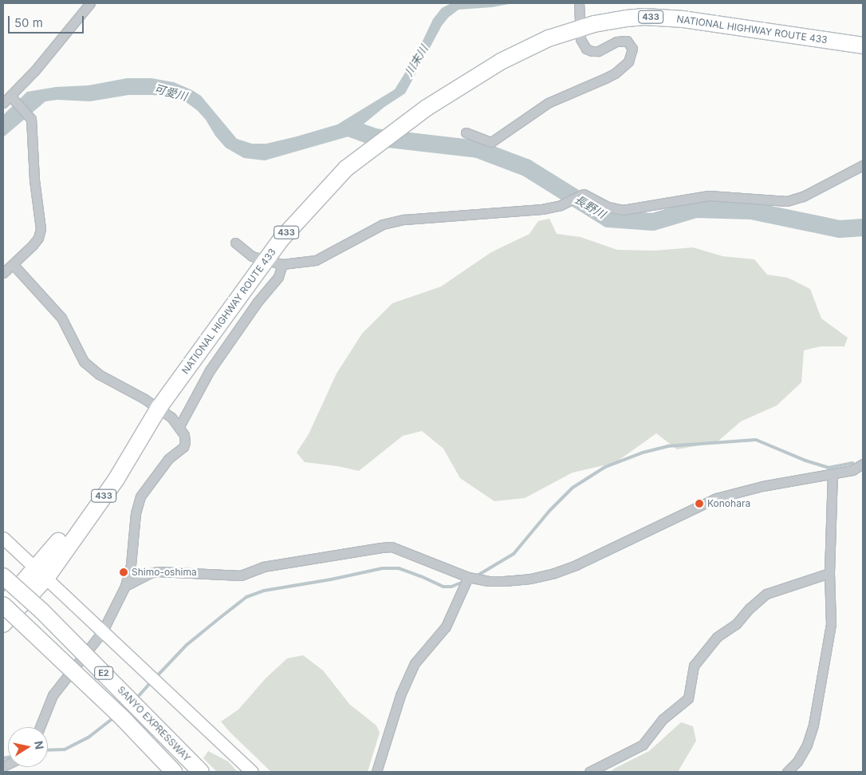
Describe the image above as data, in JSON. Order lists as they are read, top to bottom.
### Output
{
  "streets": {
    "highway": [
      "433",
      "NATIONAL HIGHWAY ROUTE 433",
      "E2",
      "SANYO EXPRESSWAY"
    ]
  },
  "crossings": [
    ["NATIONAL HIGHWAY ROUTE 433", "SANYO EXPRESSWAY"]
  ],
  "water": ["川末川", "可愛川", "長野川"],
  "places": ["Konohara", "Shimo-oshima"],
  "scale_bar": "50 m",
  "north": "right"
}
